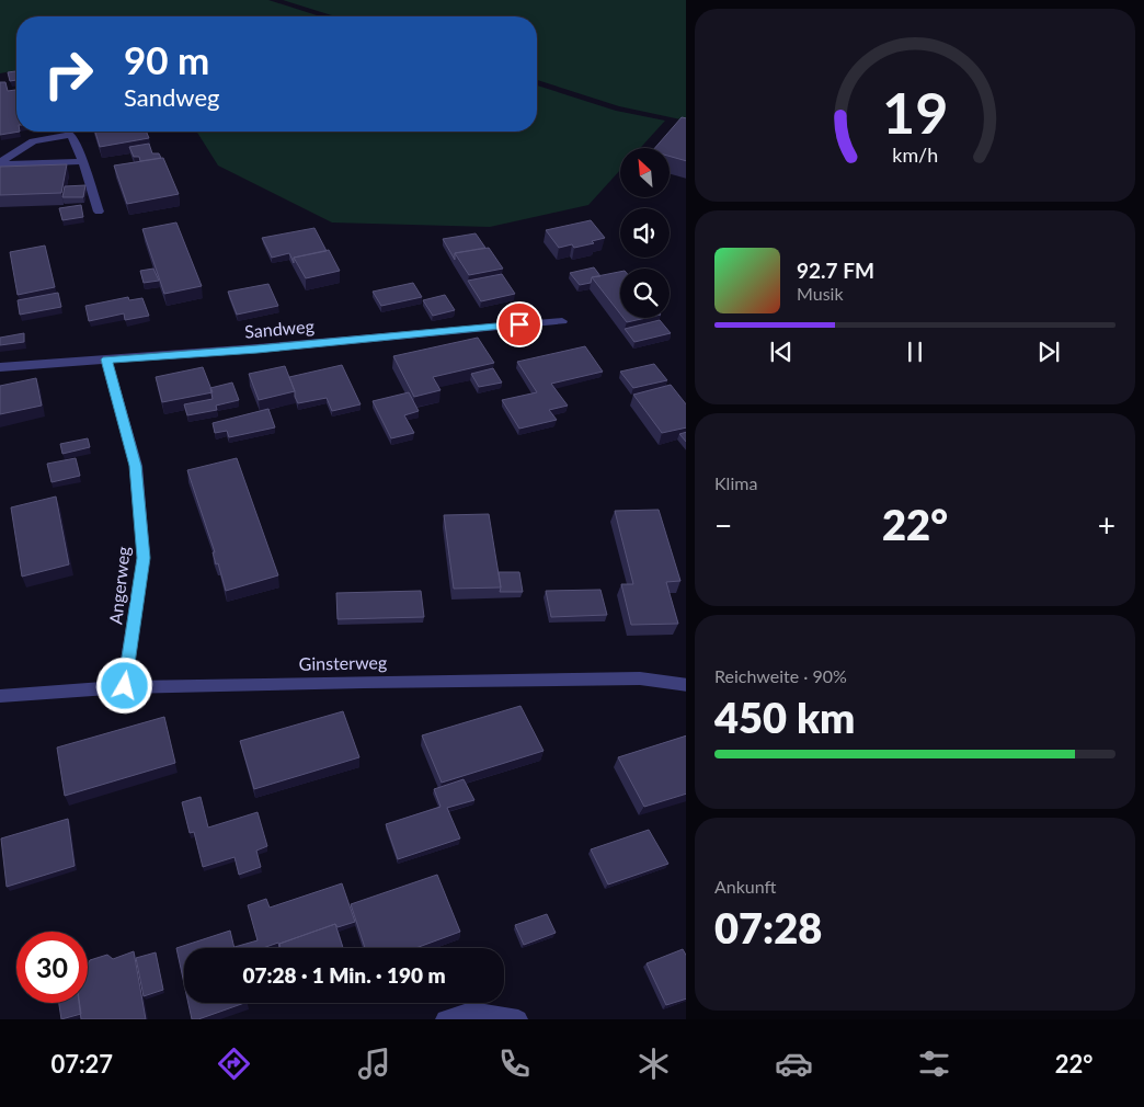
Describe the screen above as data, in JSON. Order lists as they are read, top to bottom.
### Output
{
  "streets": {
    "street": ["Sandweg", "Angerweg", "Ginsterweg"]
  },
  "crossings": [
    ["Sandweg", "Angerweg"],
    ["Angerweg", "Ginsterweg"]
  ],
  "north": "top left",
  "page": {
    "turn": ["90 m", "Sandweg"],
    "song": ["92.7 FM", "Musik"],
    "tile": [
      "Klima",
      ["Reichweite · 90%", "450 km"],
      ["Ankunft", "07:28"]
    ],
    "heat": ["−", "22°", "+"],
    "limit": "30",
    "trip": "07:28 · 1 Min. · 190 m",
    "tabs": ["07:27", "22°"],
    "gauge": ["19", "km/h"]
  }
}
